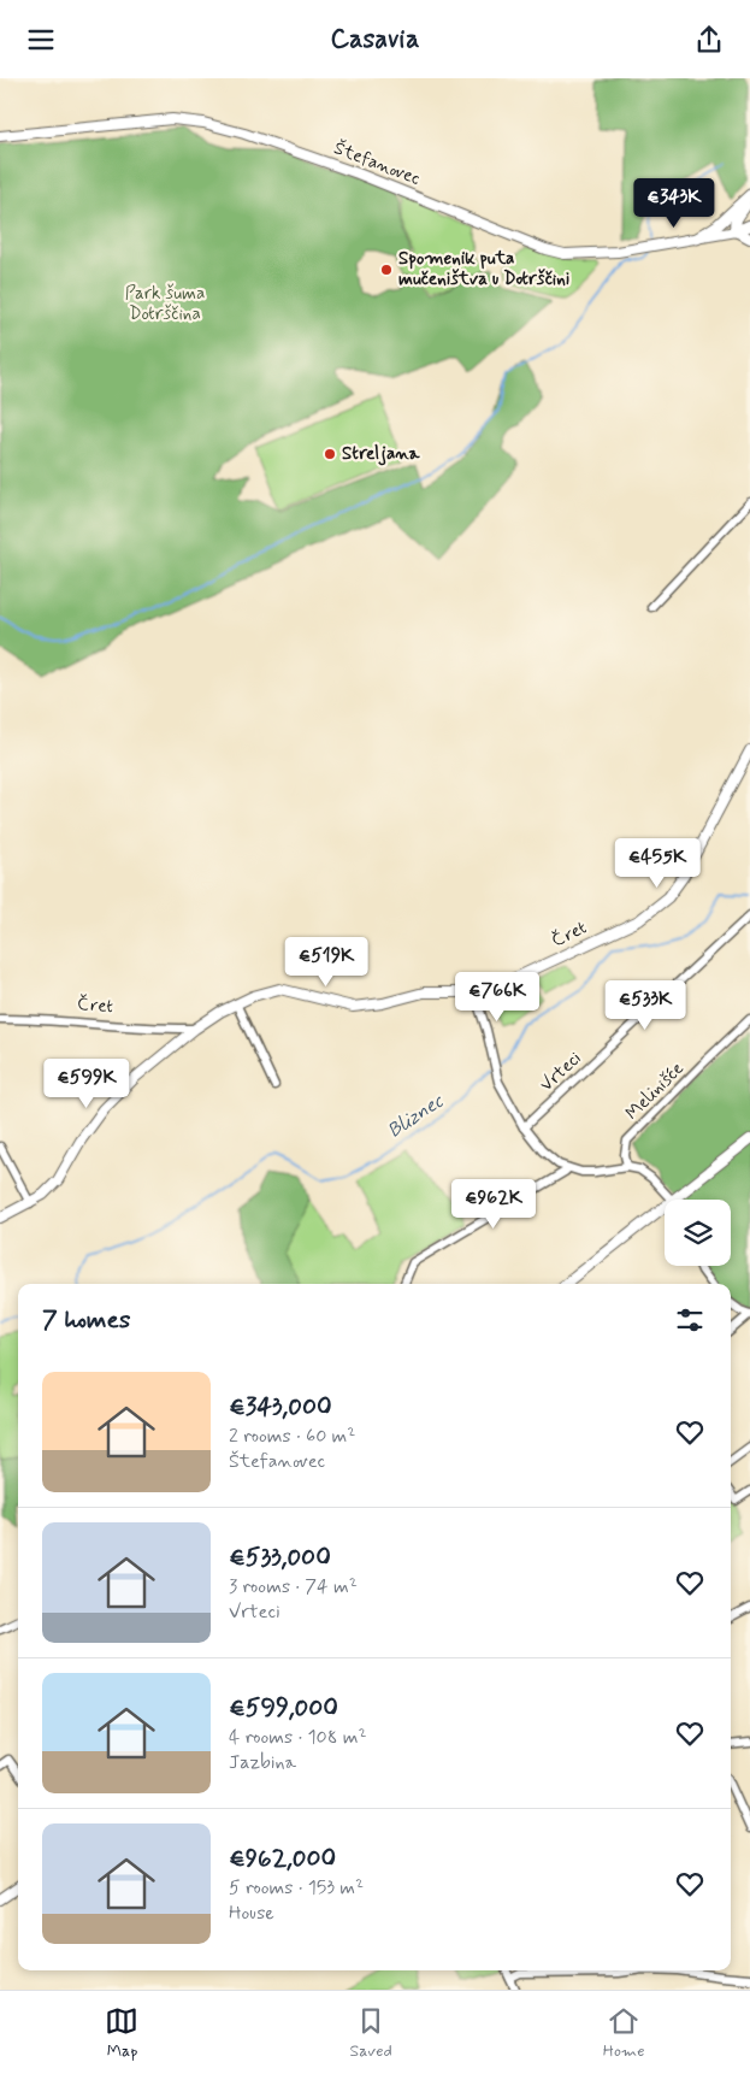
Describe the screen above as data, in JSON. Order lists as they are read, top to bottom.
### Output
{
  "streets": {
    "street": [
      "Štefanovec",
      "Čret",
      "Vrteci",
      "Melinišće"
    ]
  },
  "water": ["Bliznec"],
  "parks": ["Park šuma Dotrščina"],
  "places": ["Spomenik puta mučeništva u Dotrščini", "Streljana"],
  "page": {
    "header": "Casavia",
    "price": [
      "€343K",
      "€455K",
      "€519K",
      "€766K",
      "€533K",
      "€599K",
      "€962K"
    ],
    "heading": "7 homes",
    "list": [
      {
        "name": "€343,000",
        "note": "2 rooms · 60 m² · Štefanovec"
      },
      {
        "name": "€533,000",
        "note": "3 rooms · 74 m² · Vrteci"
      },
      {
        "name": "€599,000",
        "note": "4 rooms · 108 m² · Jazbina"
      },
      {
        "name": "€962,000",
        "note": "5 rooms · 153 m² · House"
      }
    ],
    "tabs": ["Map", "Saved", "Home"]
  }
}
